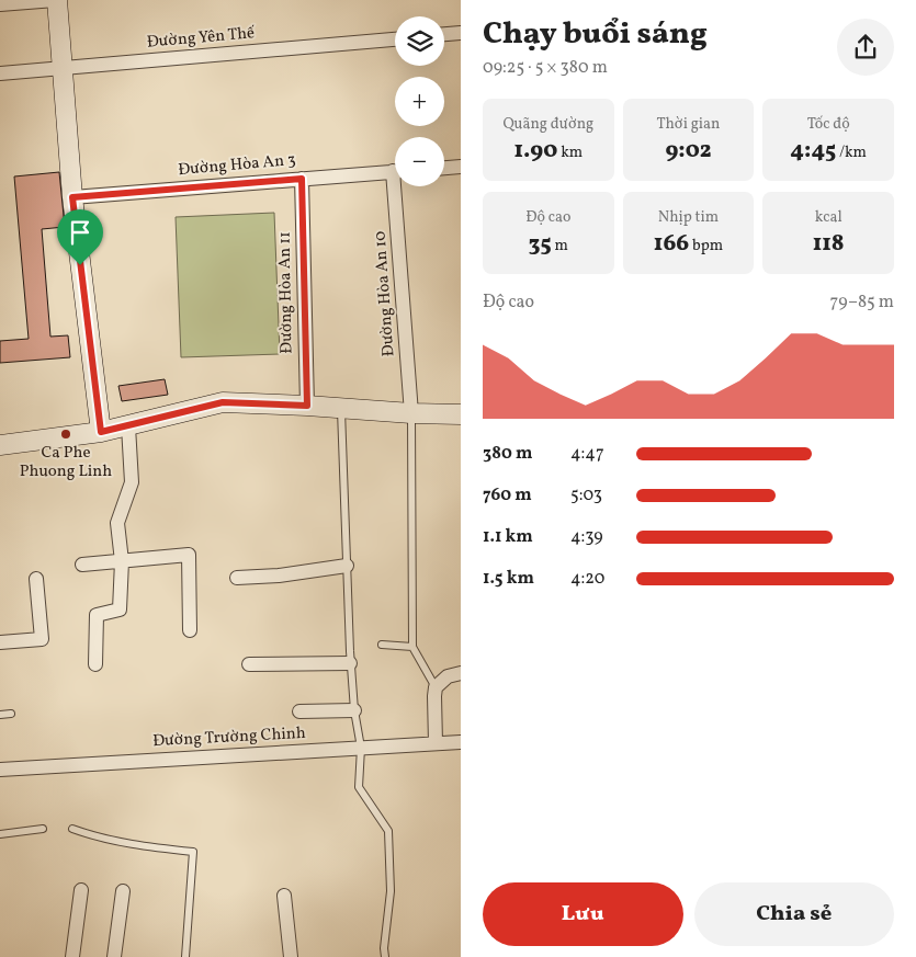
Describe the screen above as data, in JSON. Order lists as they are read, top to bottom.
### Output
{
  "streets": {
    "street": [
      "Đường Yên Thế",
      "Đường Hòa An 3",
      "Đường Hòa An 11",
      "Đường Hòa An 10",
      "Đường Trường Chinh"
    ]
  },
  "crossings": [
    ["Đường Hòa An 3", "Đường Hòa An 11"]
  ],
  "places": ["Ca Phe Phuong Linh"],
  "page": {
    "heading": ["Chạy buổi sáng", "09:25 · 5 × 380 m"],
    "map_buttons": ["+", "−"],
    "stats": [
      ["Quãng đường", "1.90 km"],
      ["Thời gian", "9:02"],
      ["Tốc độ", "4:45 /km"],
      ["Độ cao", "35 m"],
      ["Nhịp tim", "166 bpm"],
      ["kcal", "118"]
    ],
    "chart": ["Độ cao", "79–85 m"],
    "list": [
      {
        "name": "380 m",
        "note": "4:47"
      },
      {
        "name": "760 m",
        "note": "5:03"
      },
      {
        "name": "1.1 km",
        "note": "4:39"
      },
      {
        "name": "1.5 km",
        "note": "4:20"
      }
    ],
    "buttons": ["Lưu", "Chia sẻ"]
  }
}
